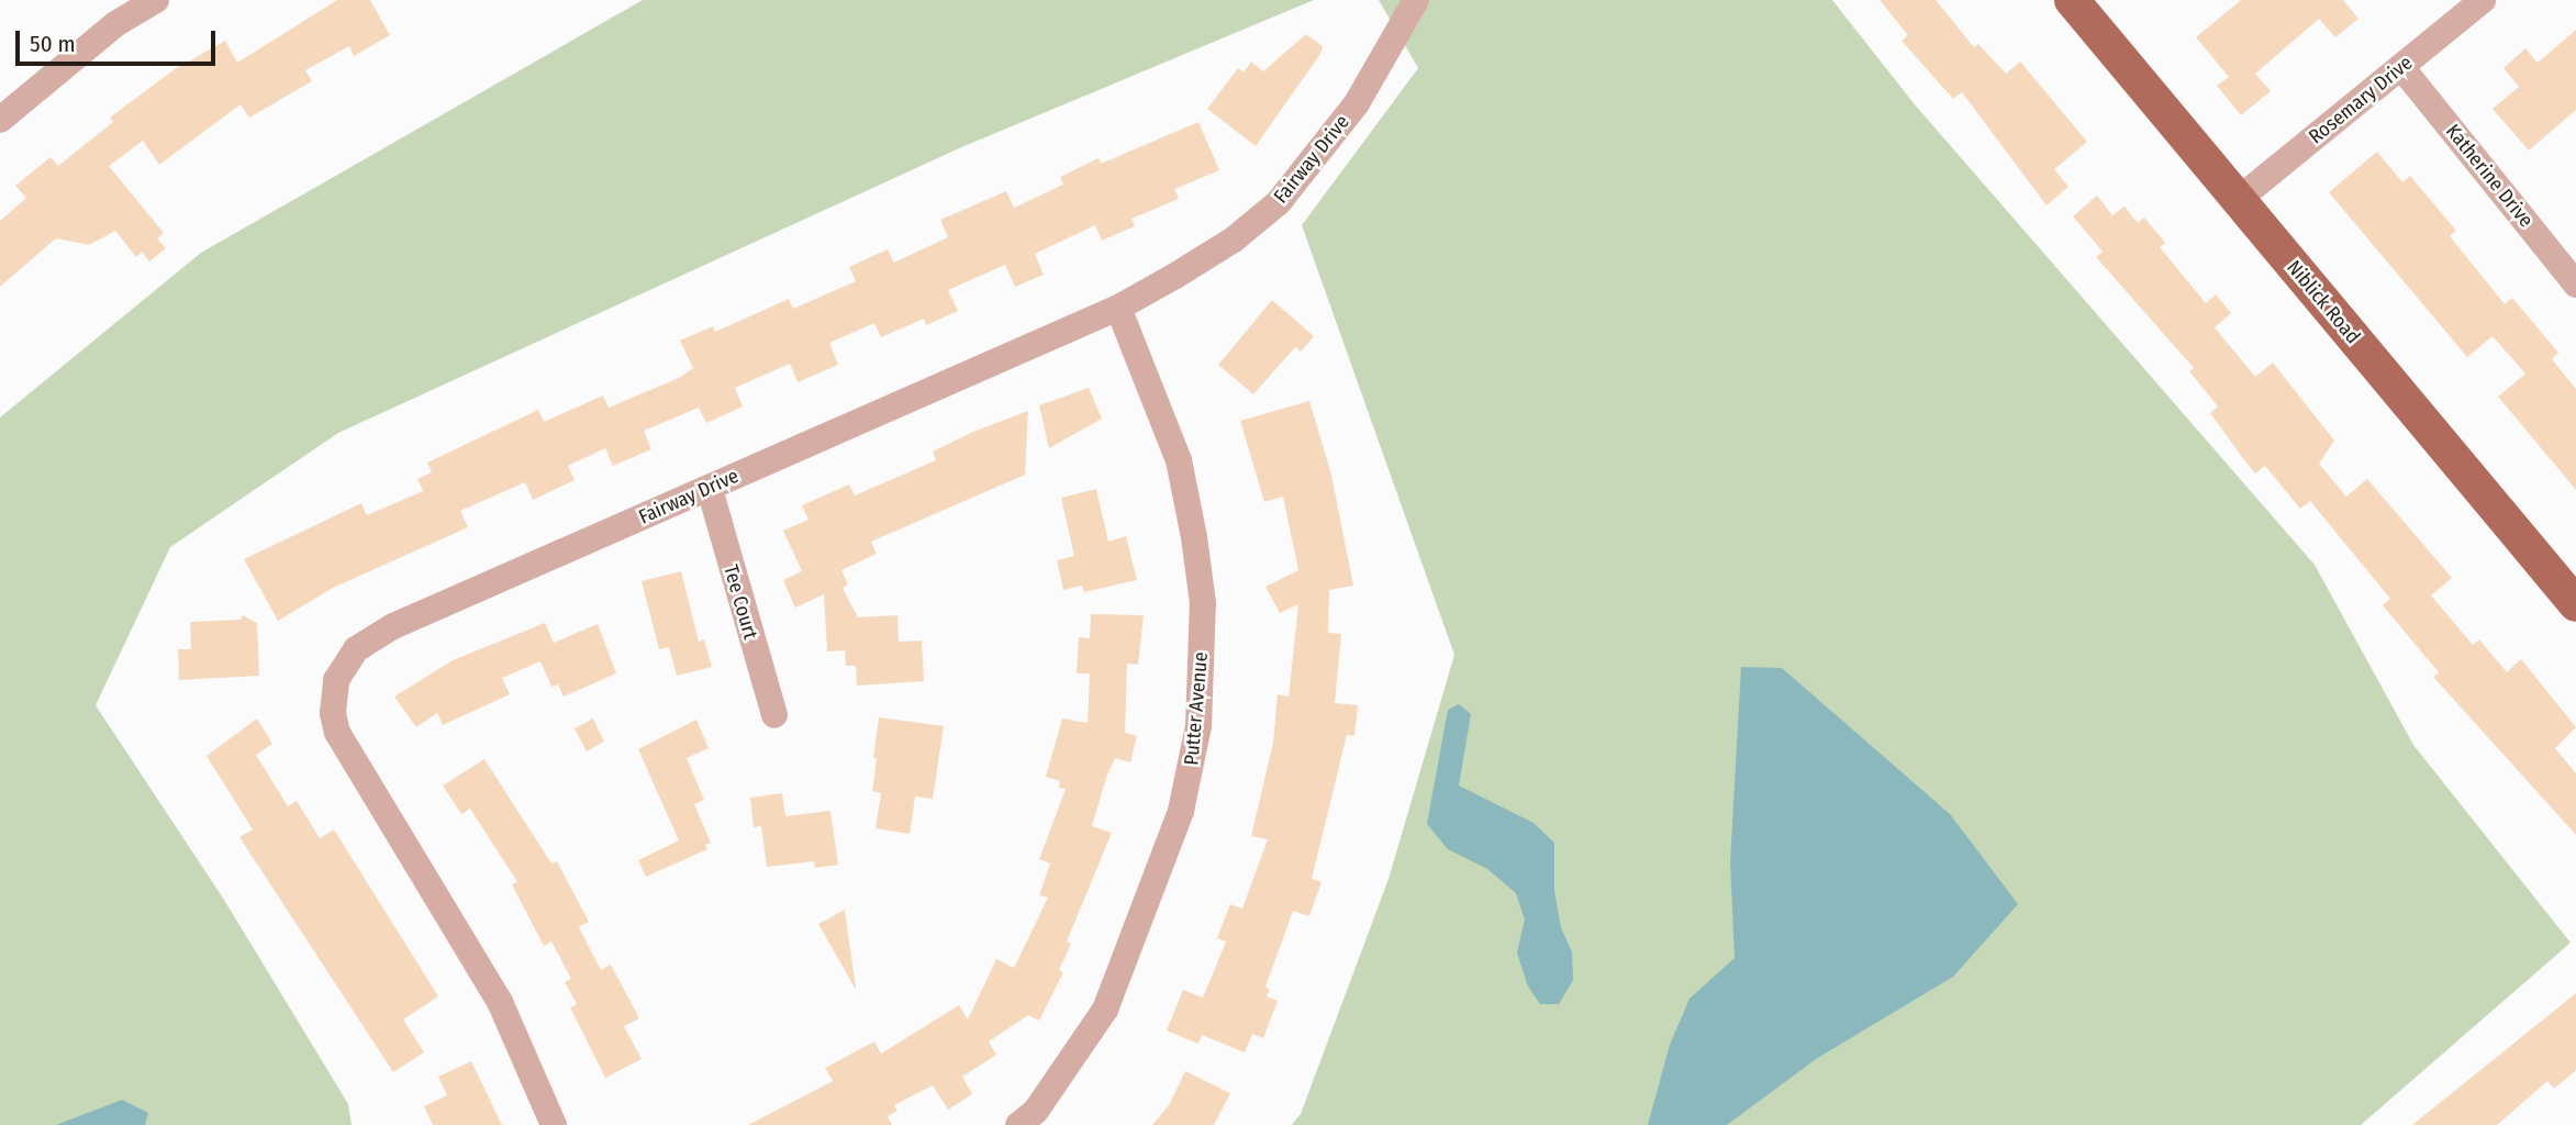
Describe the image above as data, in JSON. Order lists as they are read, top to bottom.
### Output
{
  "streets": {
    "main road": ["Niblick Road"],
    "street": [
      "Rosemary Drive",
      "Fairway Drive",
      "Katherine Drive",
      "Tee Court",
      "Putter Avenue"
    ]
  },
  "crossings": [
    ["Rosemary Drive", "Katherine Drive"],
    ["Rosemary Drive", "Niblick Road"],
    ["Fairway Drive", "Tee Court"],
    ["Fairway Drive", "Putter Avenue"]
  ],
  "scale_bar": "50 m"
}
